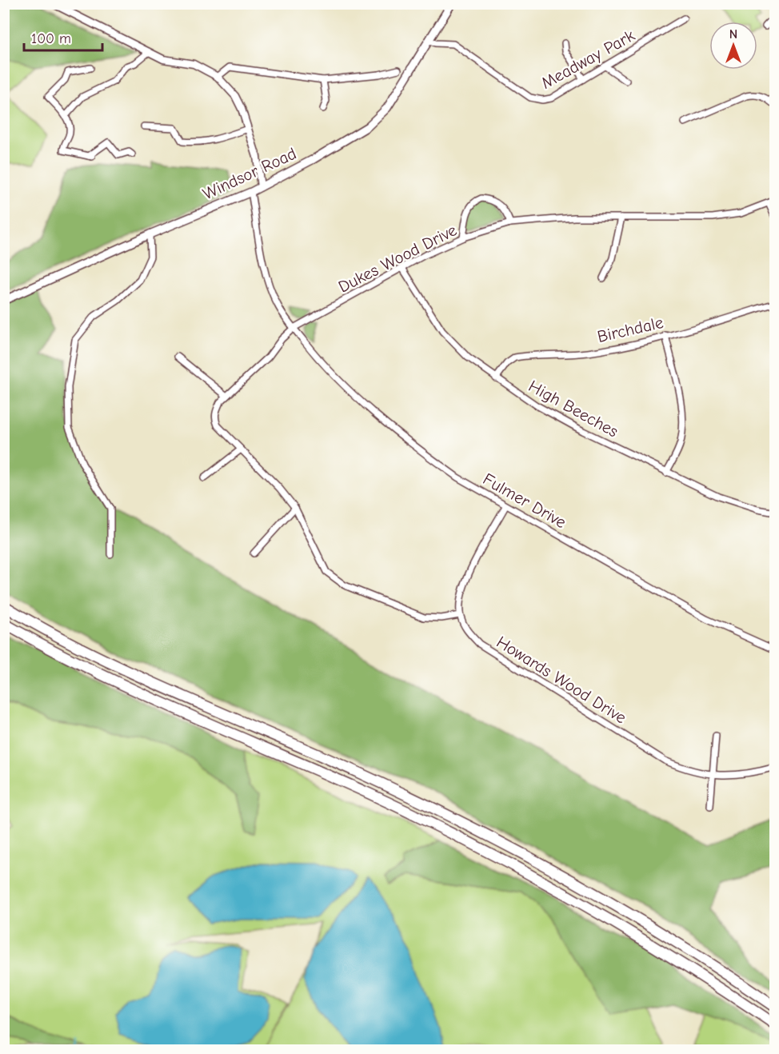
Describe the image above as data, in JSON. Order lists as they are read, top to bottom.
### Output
{
  "streets": {
    "main road": ["Windsor Road"],
    "street": [
      "Meadway Park",
      "Dukes Wood Drive",
      "Birchdale",
      "High Beeches",
      "Fulmer Drive",
      "Howards Wood Drive"
    ]
  },
  "crossings": [
    ["Meadway Park", "Windsor Road"],
    ["Dukes Wood Drive", "High Beeches"],
    ["Dukes Wood Drive", "Fulmer Drive"],
    ["Birchdale", "High Beeches"]
  ],
  "scale_bar": "100 m",
  "north": "top"
}
